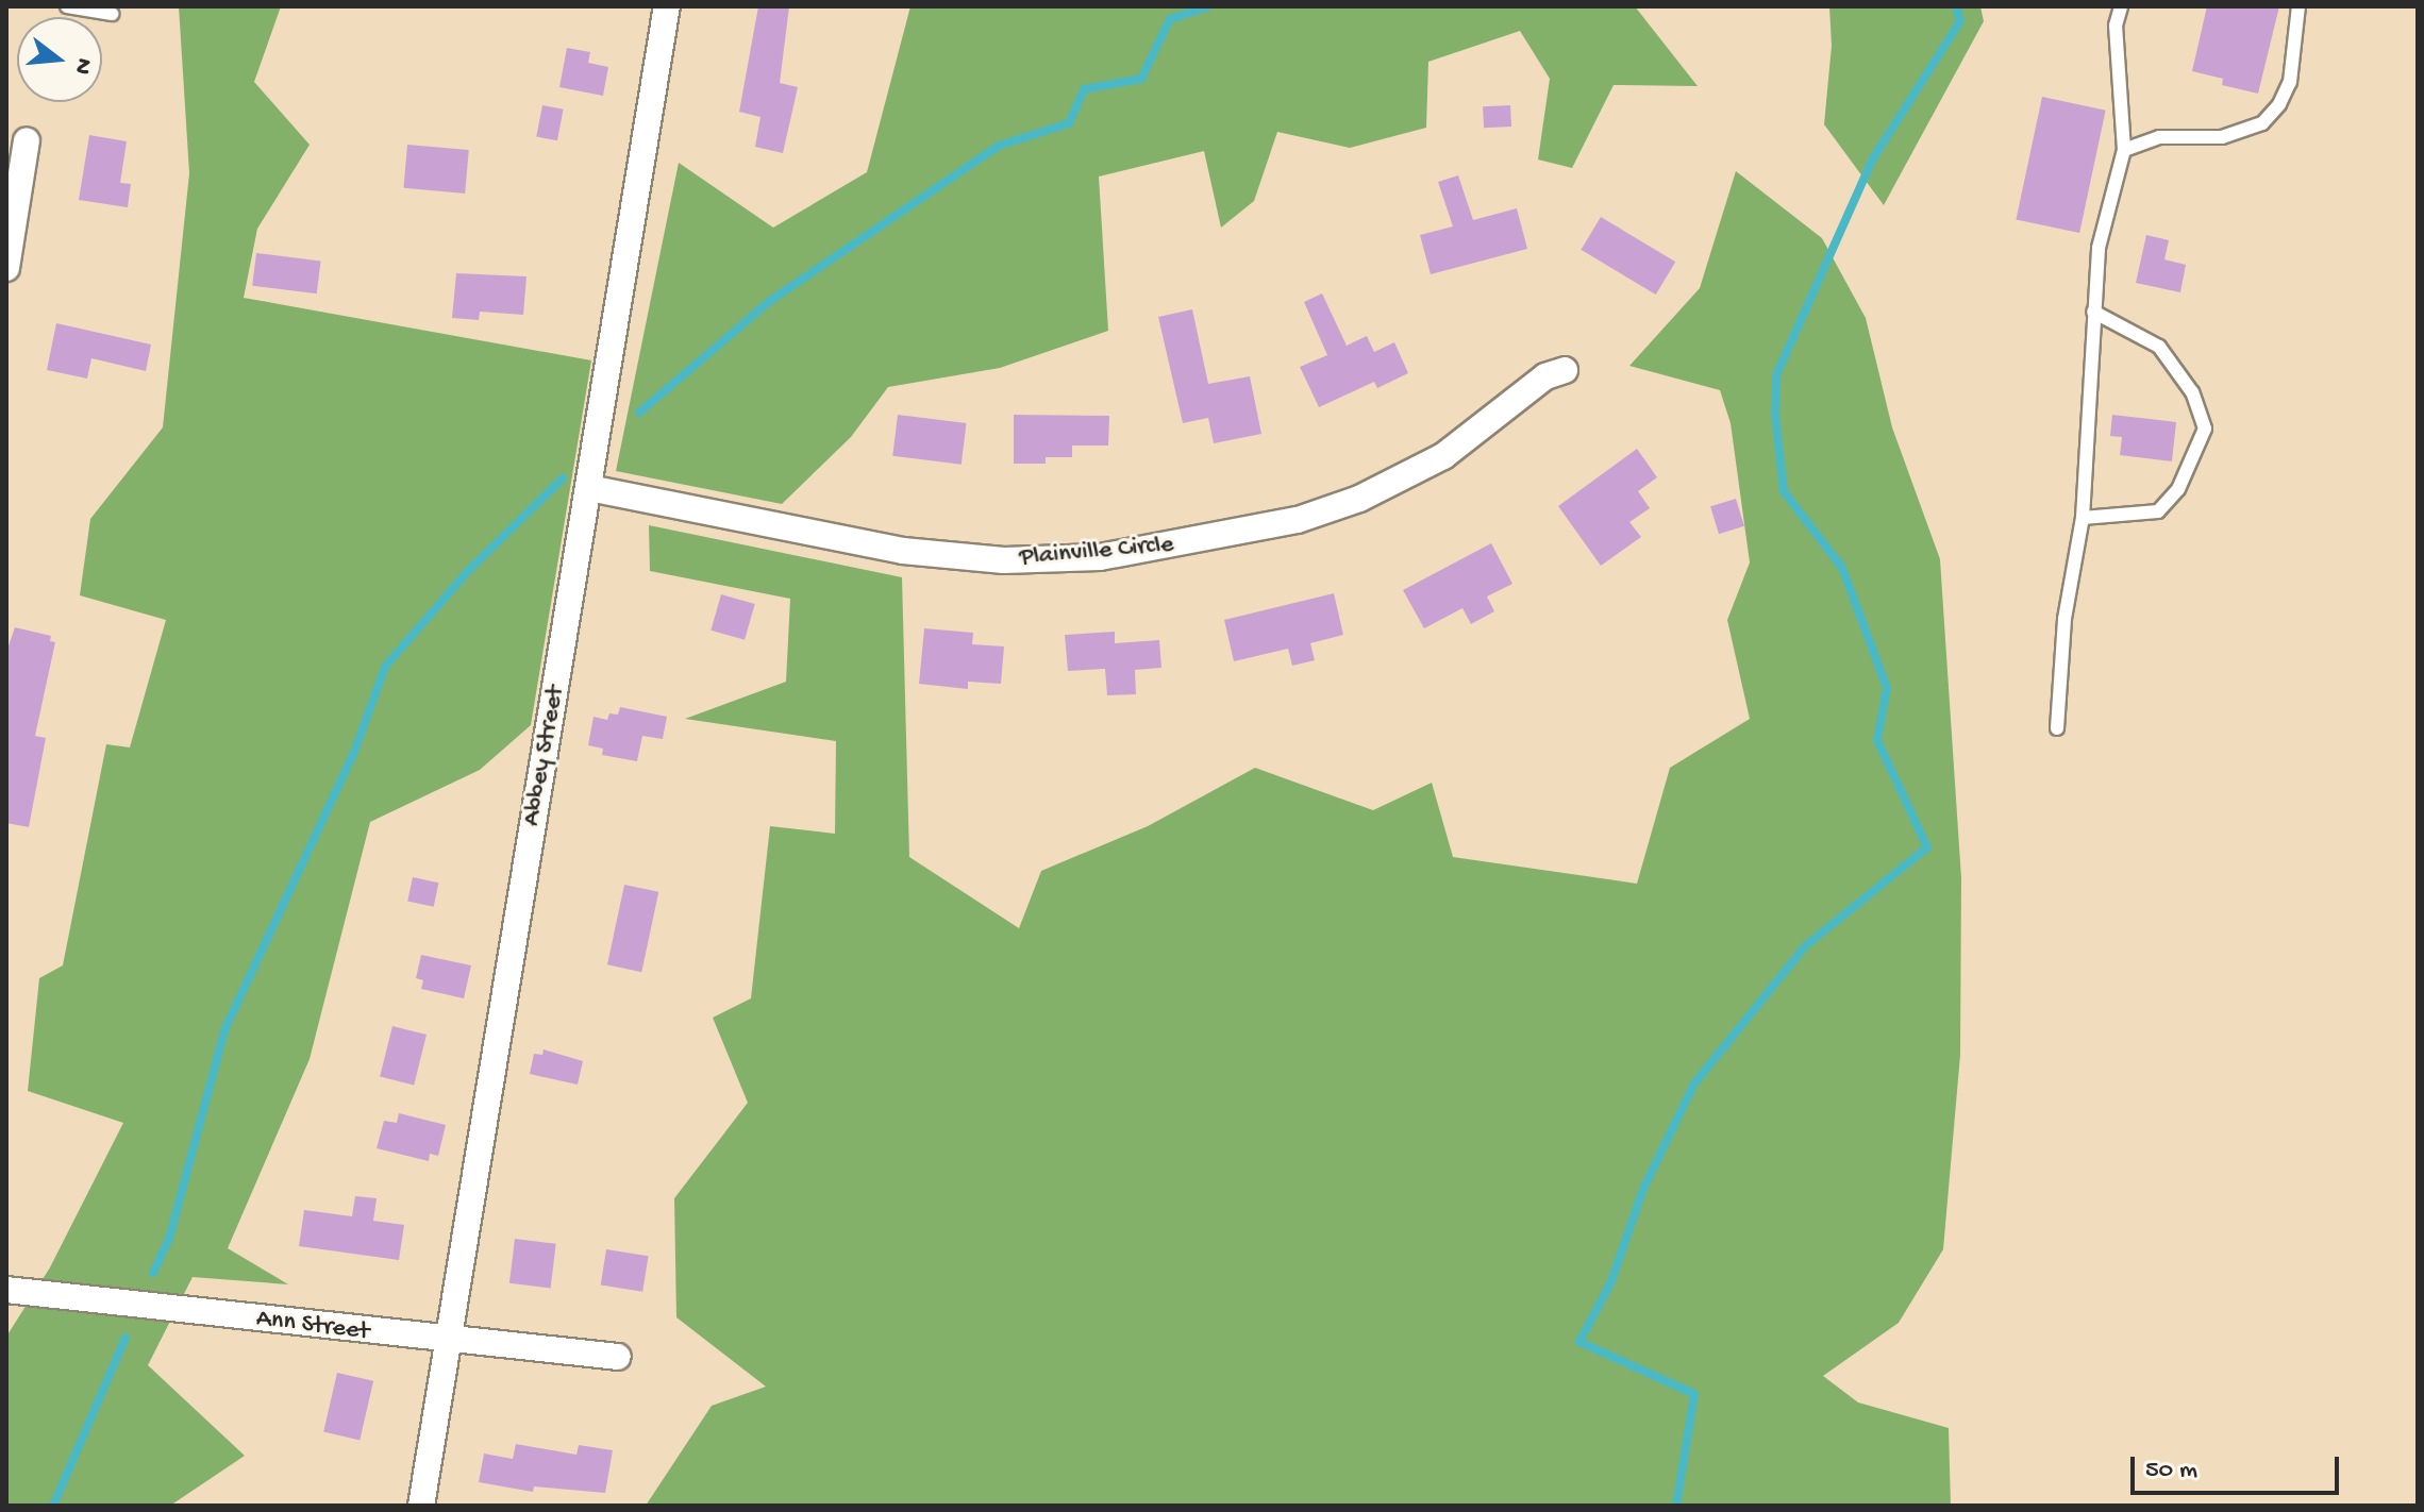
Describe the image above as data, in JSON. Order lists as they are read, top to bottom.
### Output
{
  "streets": {
    "street": ["Plainville Circle", "Abbey Street", "Ann Street"]
  },
  "crossings": [
    ["Plainville Circle", "Abbey Street"],
    ["Abbey Street", "Ann Street"]
  ],
  "scale_bar": "50 m",
  "north": "right"
}
